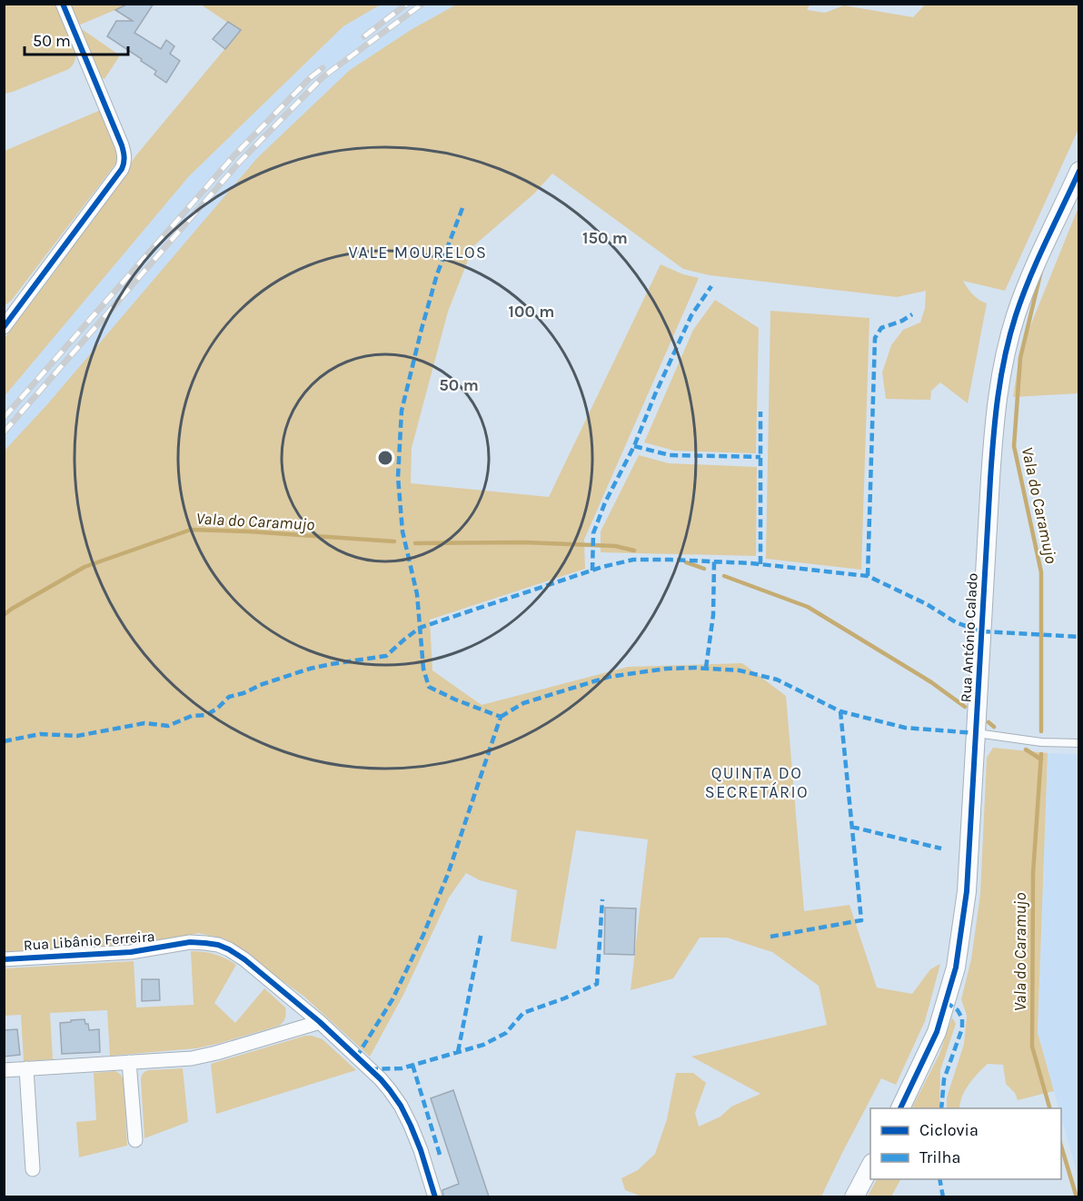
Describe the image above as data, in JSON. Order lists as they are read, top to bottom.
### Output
{
  "streets": {
    "street": ["Rua António Calado", "Rua Libânio Ferreira"]
  },
  "districts": ["VALE MOURELOS", "QUINTA DO SECRETÁRIO"],
  "water": ["Vala do Caramujo"],
  "legend": ["Ciclovia", "Trilha"],
  "scale_bar": "50 m",
  "rings": ["150 m", "100 m", "50 m"]
}
